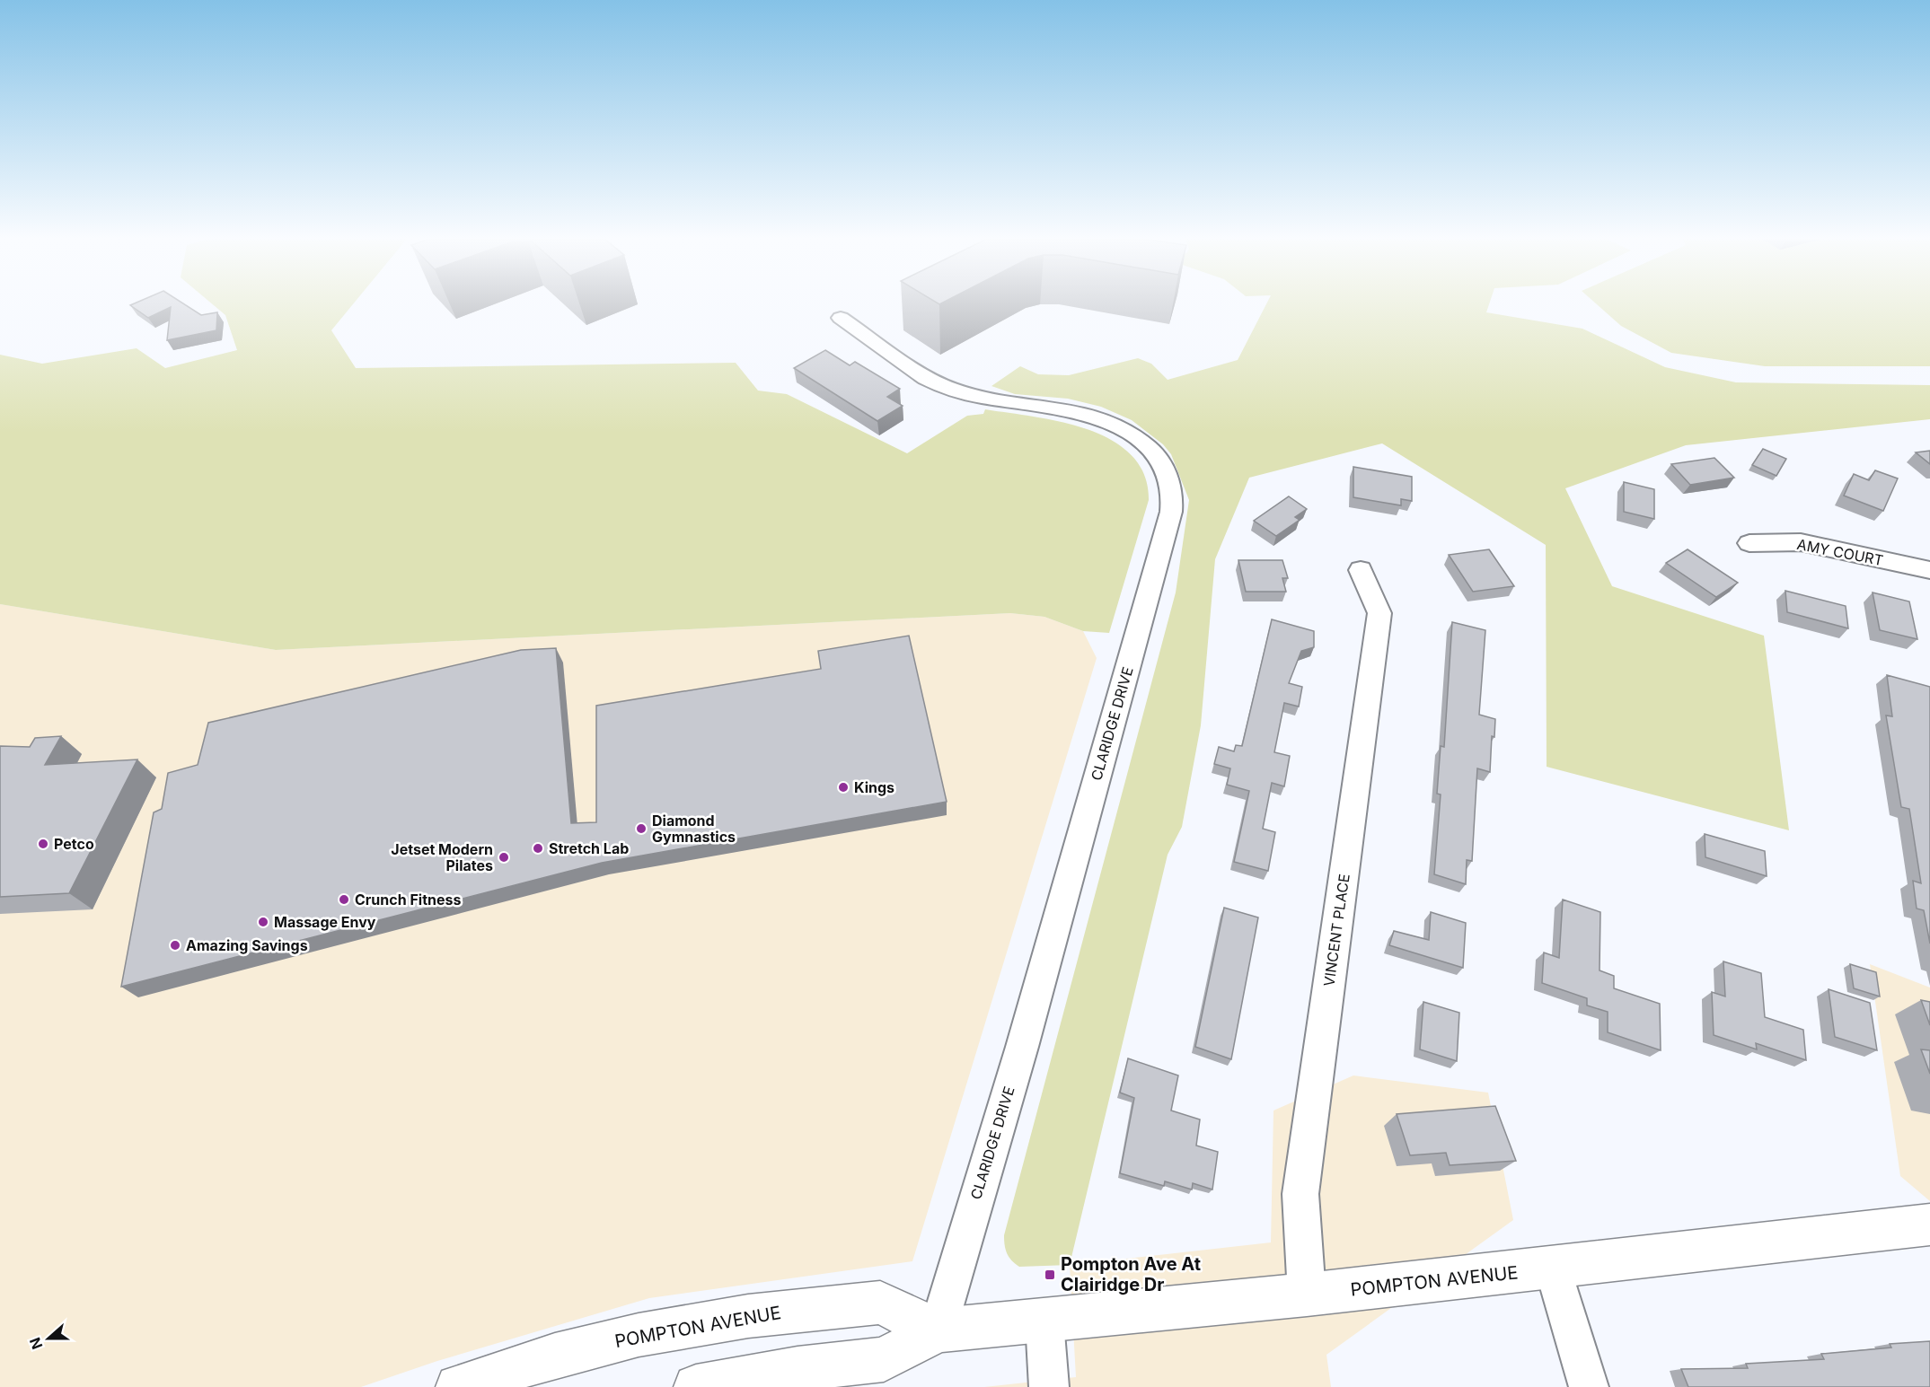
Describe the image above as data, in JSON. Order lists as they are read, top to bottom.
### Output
{
  "streets": {
    "main road": ["POMPTON AVENUE"],
    "street": ["AMY COURT", "CLARIDGE DRIVE", "VINCENT PLACE"]
  },
  "crossings": [
    ["CLARIDGE DRIVE", "POMPTON AVENUE"],
    ["VINCENT PLACE", "POMPTON AVENUE"]
  ],
  "places": {
    "other": [
      "Kings",
      "Diamond Gymnastics",
      "Petco",
      "Stretch Lab",
      "Jetset Modern Pilates",
      "Crunch Fitness",
      "Massage Envy",
      "Amazing Savings"
    ],
    "transit": ["Pompton Ave At Clairidge Dr"]
  },
  "north": "left"
}
